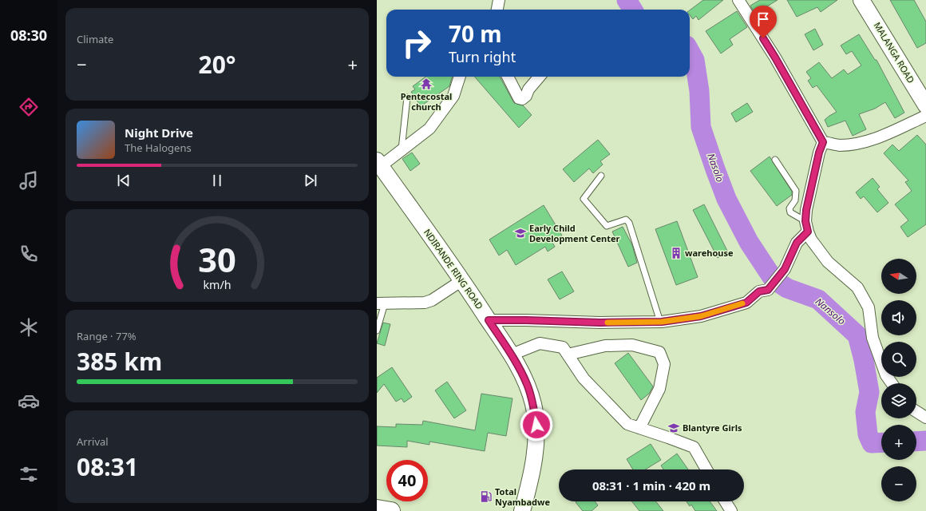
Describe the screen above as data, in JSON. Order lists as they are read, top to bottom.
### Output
{
  "streets": {
    "street": ["MALANGA ROAD", "NDIRANDE RING ROAD"]
  },
  "water": ["Nasolo", "Nansolo"],
  "places": {
    "temple": ["Pentecostal church"],
    "school or university": ["Early Child Development Center", "Blantyre Girls"],
    "building": ["warehouse"],
    "fuel station": ["Total Nyambadwe"]
  },
  "north": "left",
  "page": {
    "tabs": "08:30",
    "tile": [
      "Climate",
      ["Range · 77%", "385 km"],
      ["Arrival", "08:31"]
    ],
    "turn": ["70 m", "Turn right"],
    "heat": ["−", "20°", "+"],
    "song": ["Night Drive", "The Halogens"],
    "map_buttons": ["+", "−"],
    "limit": "40",
    "trip": "08:31 · 1 min · 420 m",
    "gauge": ["30", "km/h"]
  }
}
